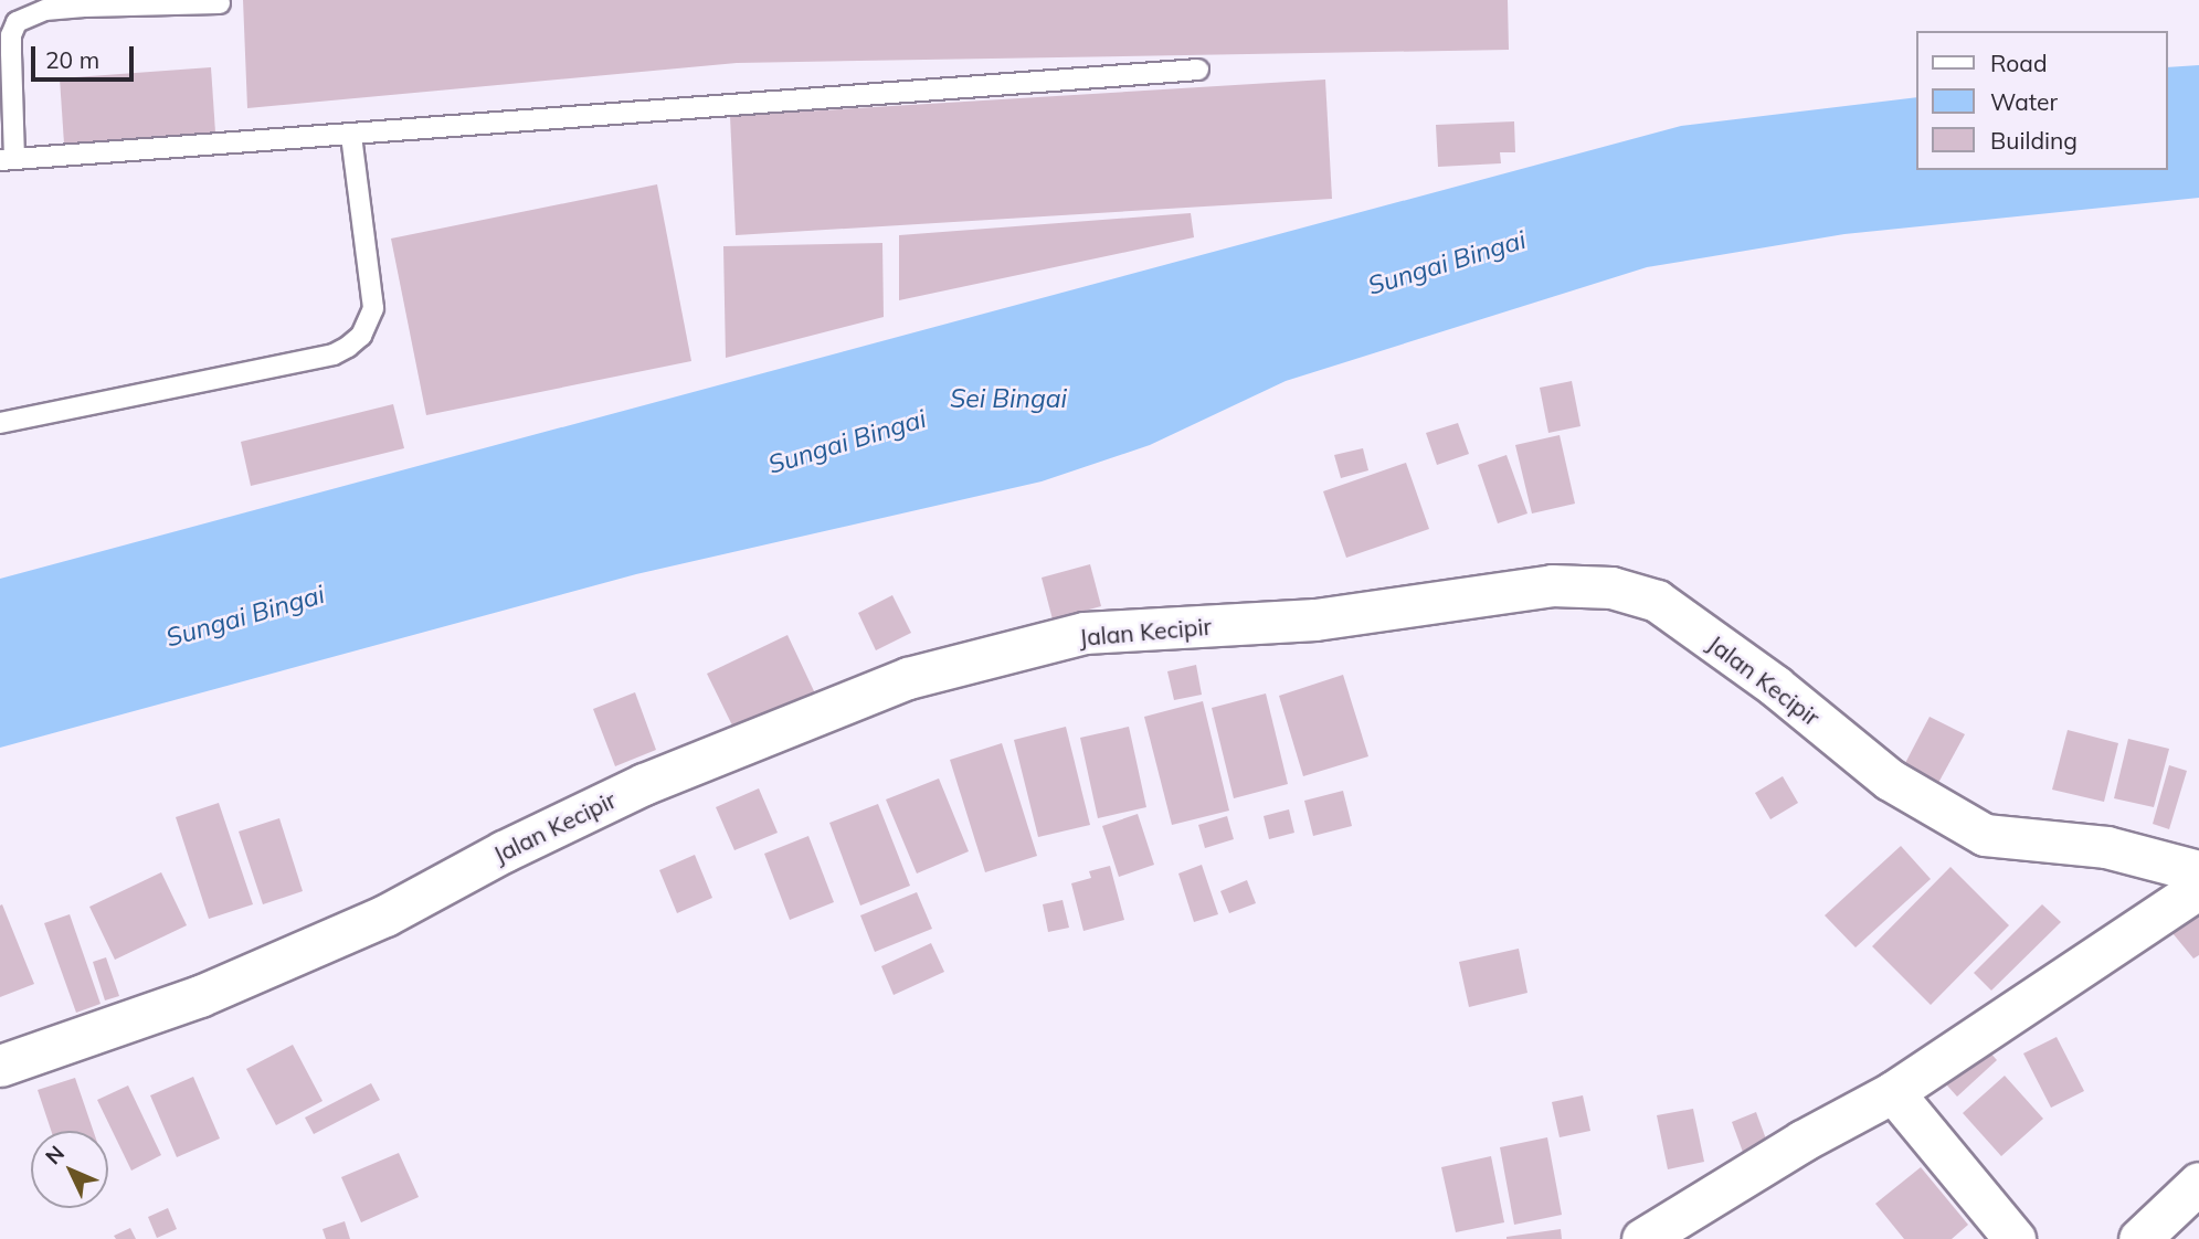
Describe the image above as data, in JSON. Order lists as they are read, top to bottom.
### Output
{
  "streets": {
    "street": ["Jalan Kecipir"]
  },
  "water": ["Sungai Bingai", "Sei Bingai"],
  "legend": ["Road", "Water", "Building"],
  "scale_bar": "20 m",
  "north": "top left"
}
